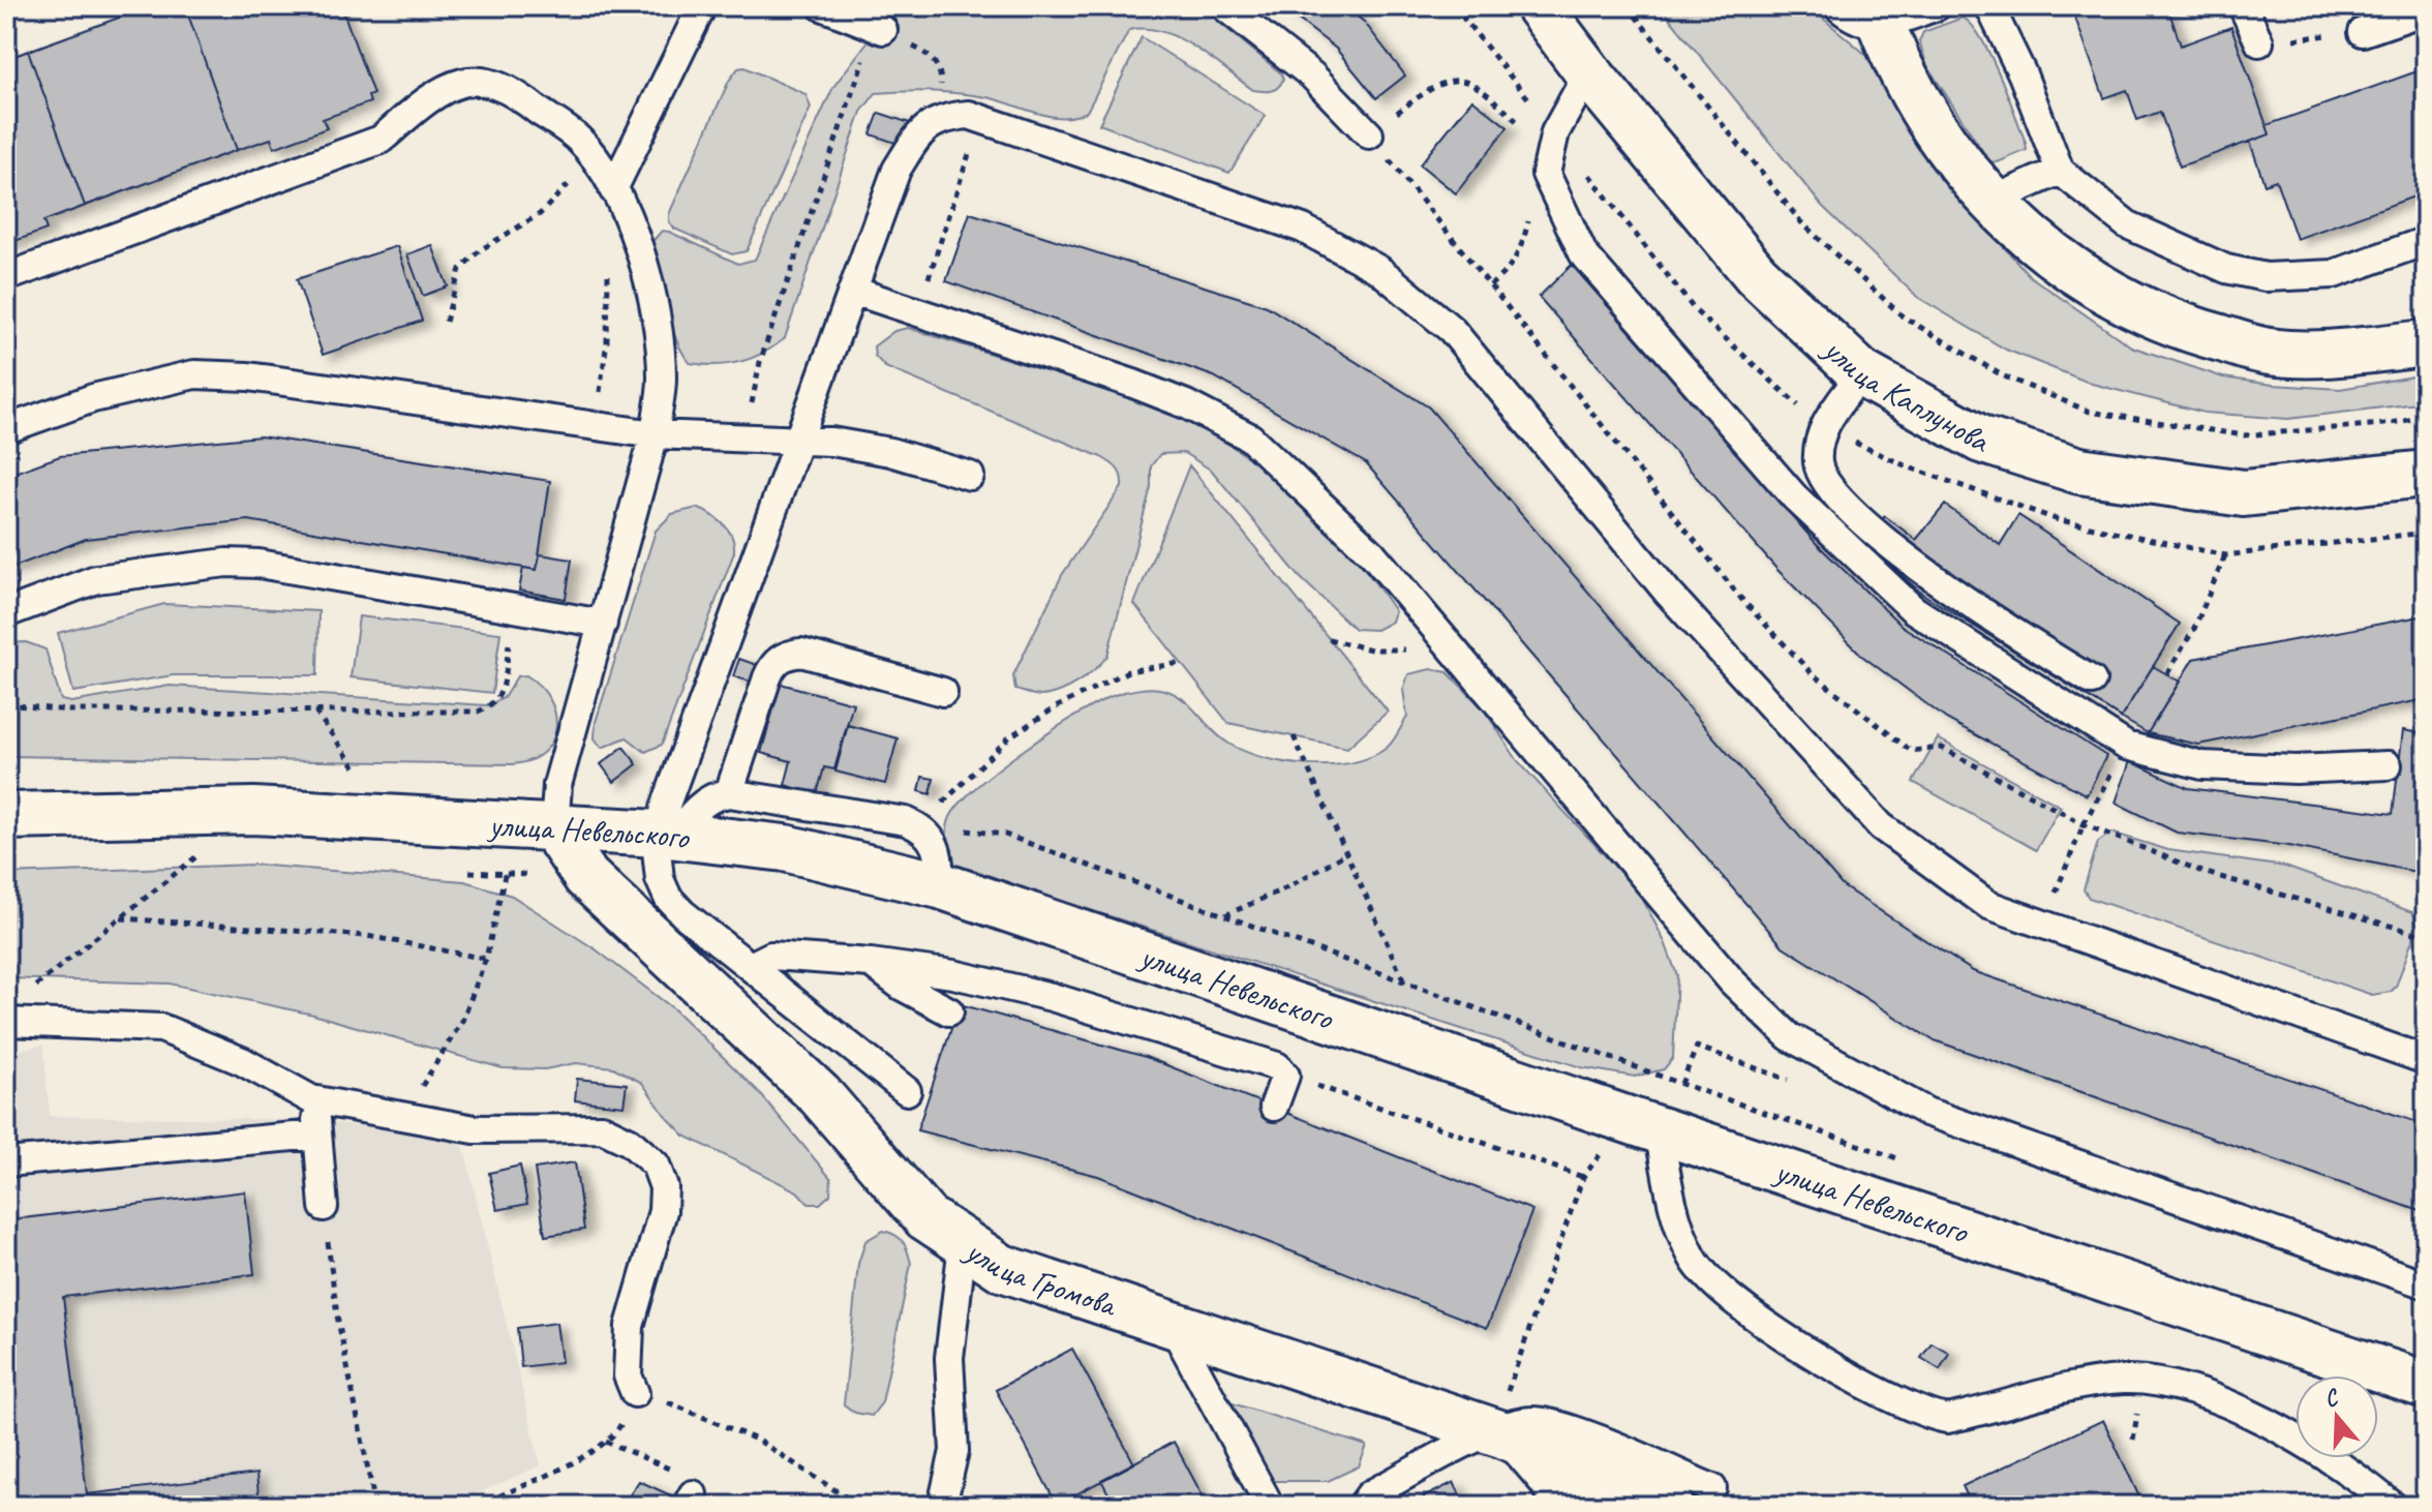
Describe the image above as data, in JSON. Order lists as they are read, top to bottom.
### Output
{
  "streets": {
    "street": ["улица Каплунова", "улица Невельского", "улица Громова"]
  },
  "crossings": [
    ["улица Невельского", "улица Громова"]
  ],
  "north": "top"
}
